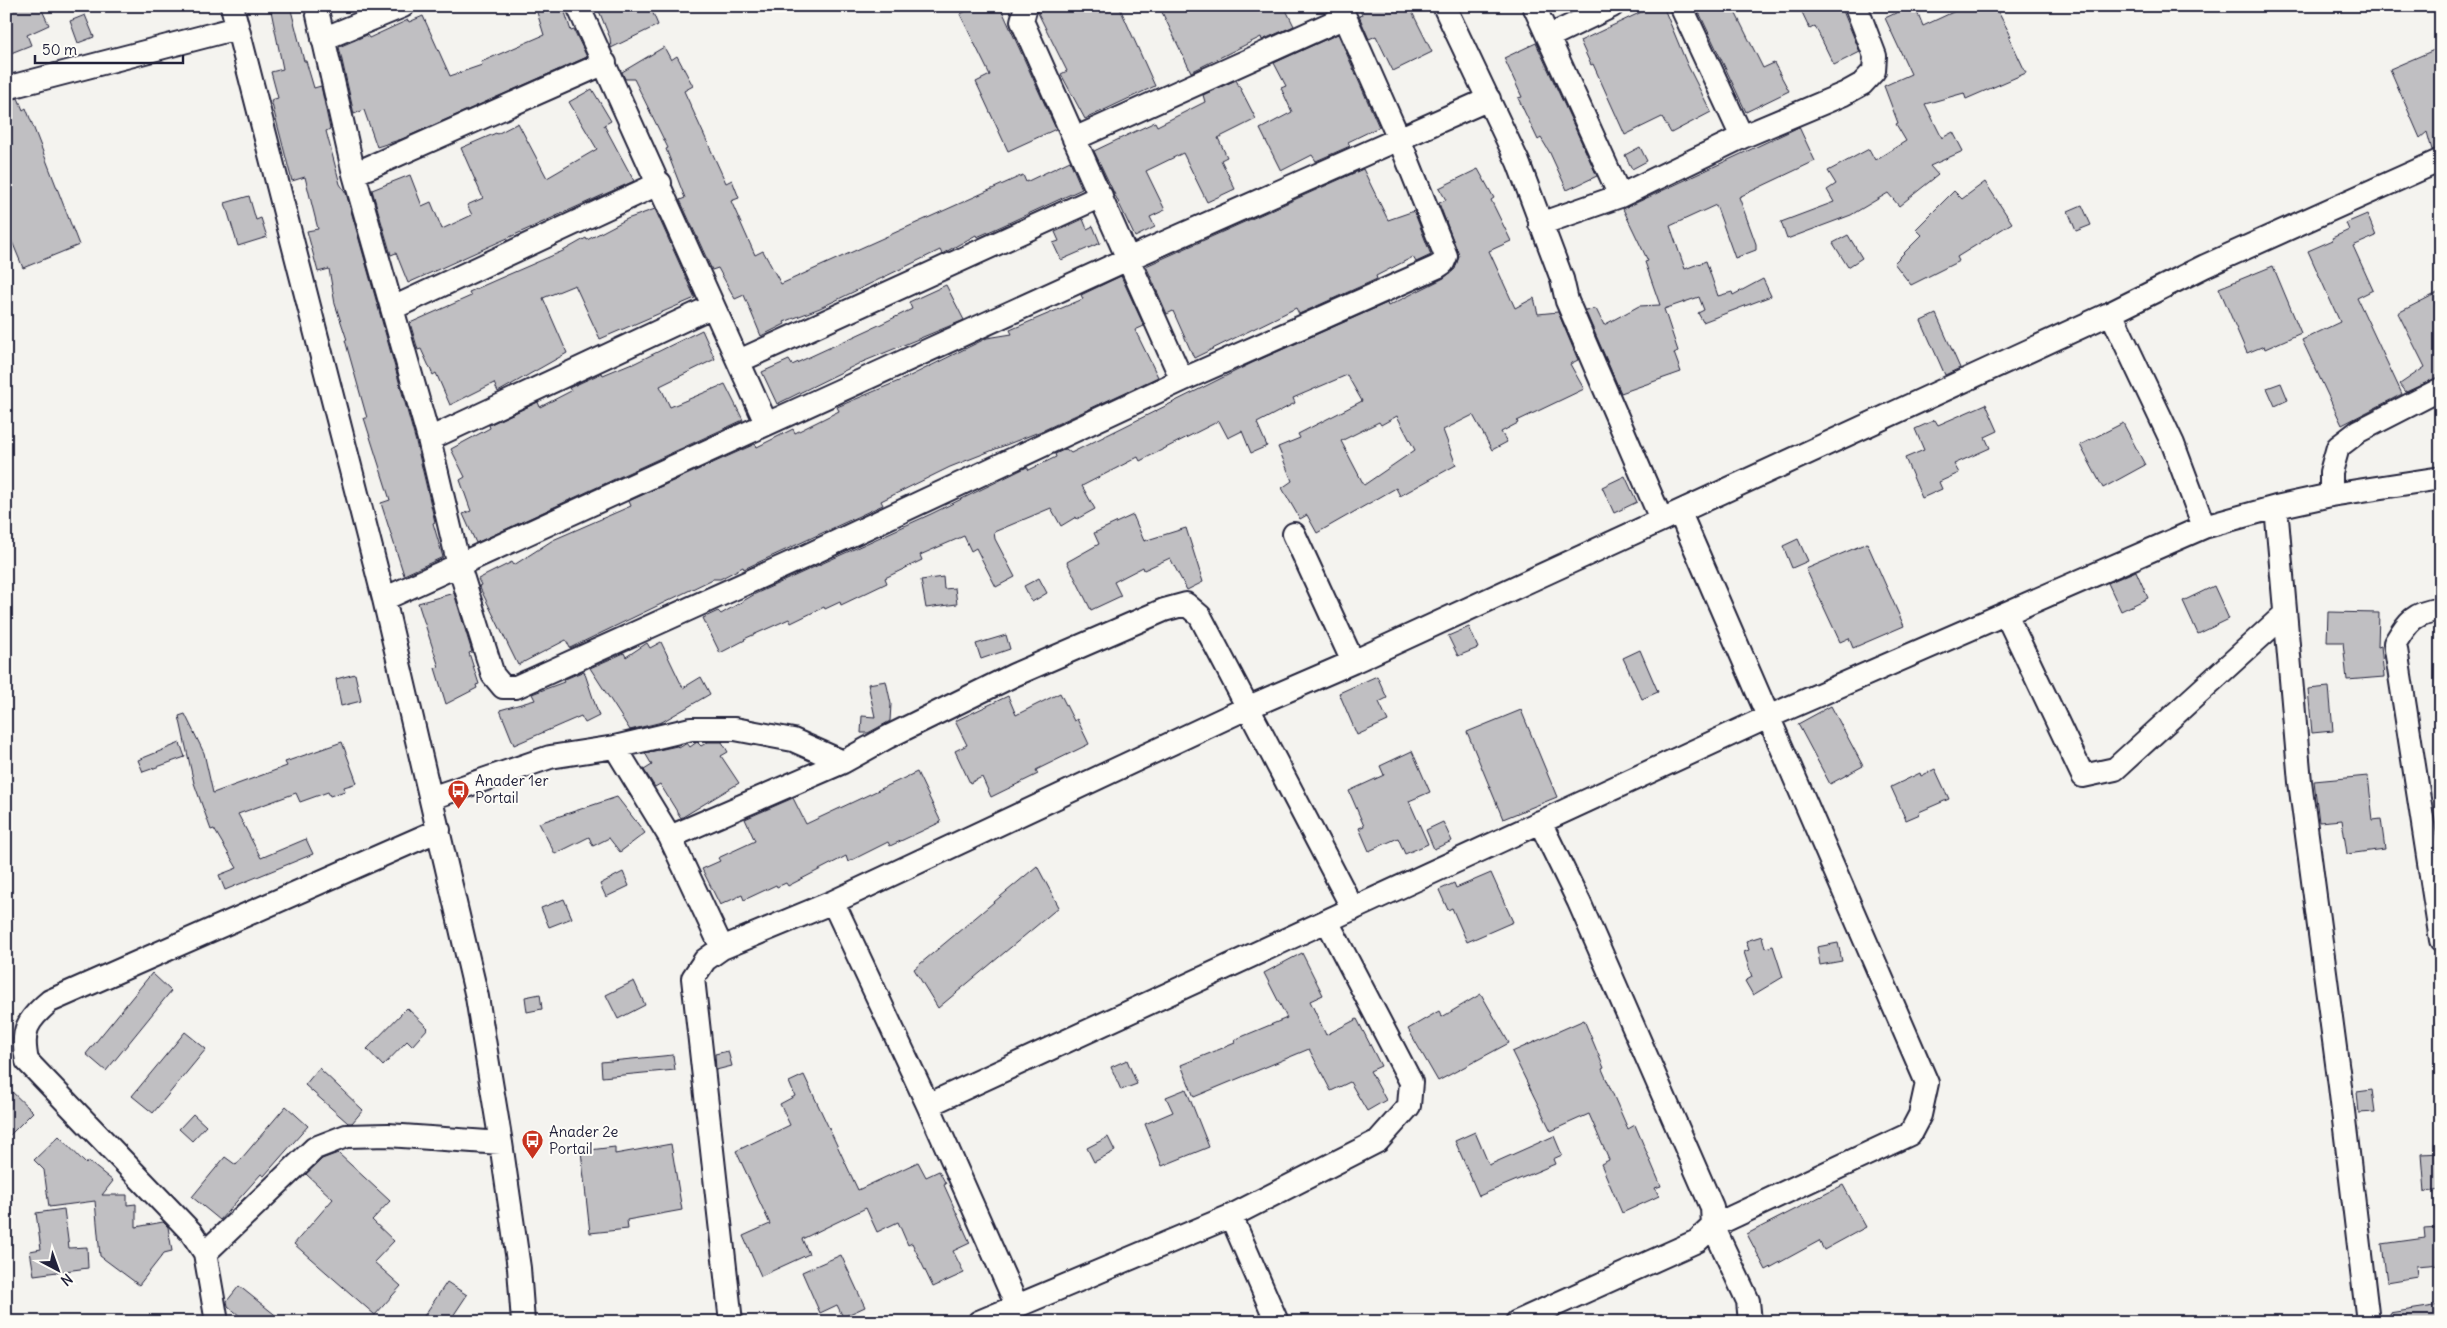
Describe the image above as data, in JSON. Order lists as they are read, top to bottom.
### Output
{
  "places": {
    "bus stop": ["Anader 1er Portail", "Anader 2e Portail"]
  },
  "scale_bar": "50 m",
  "north": "bottom right"
}
